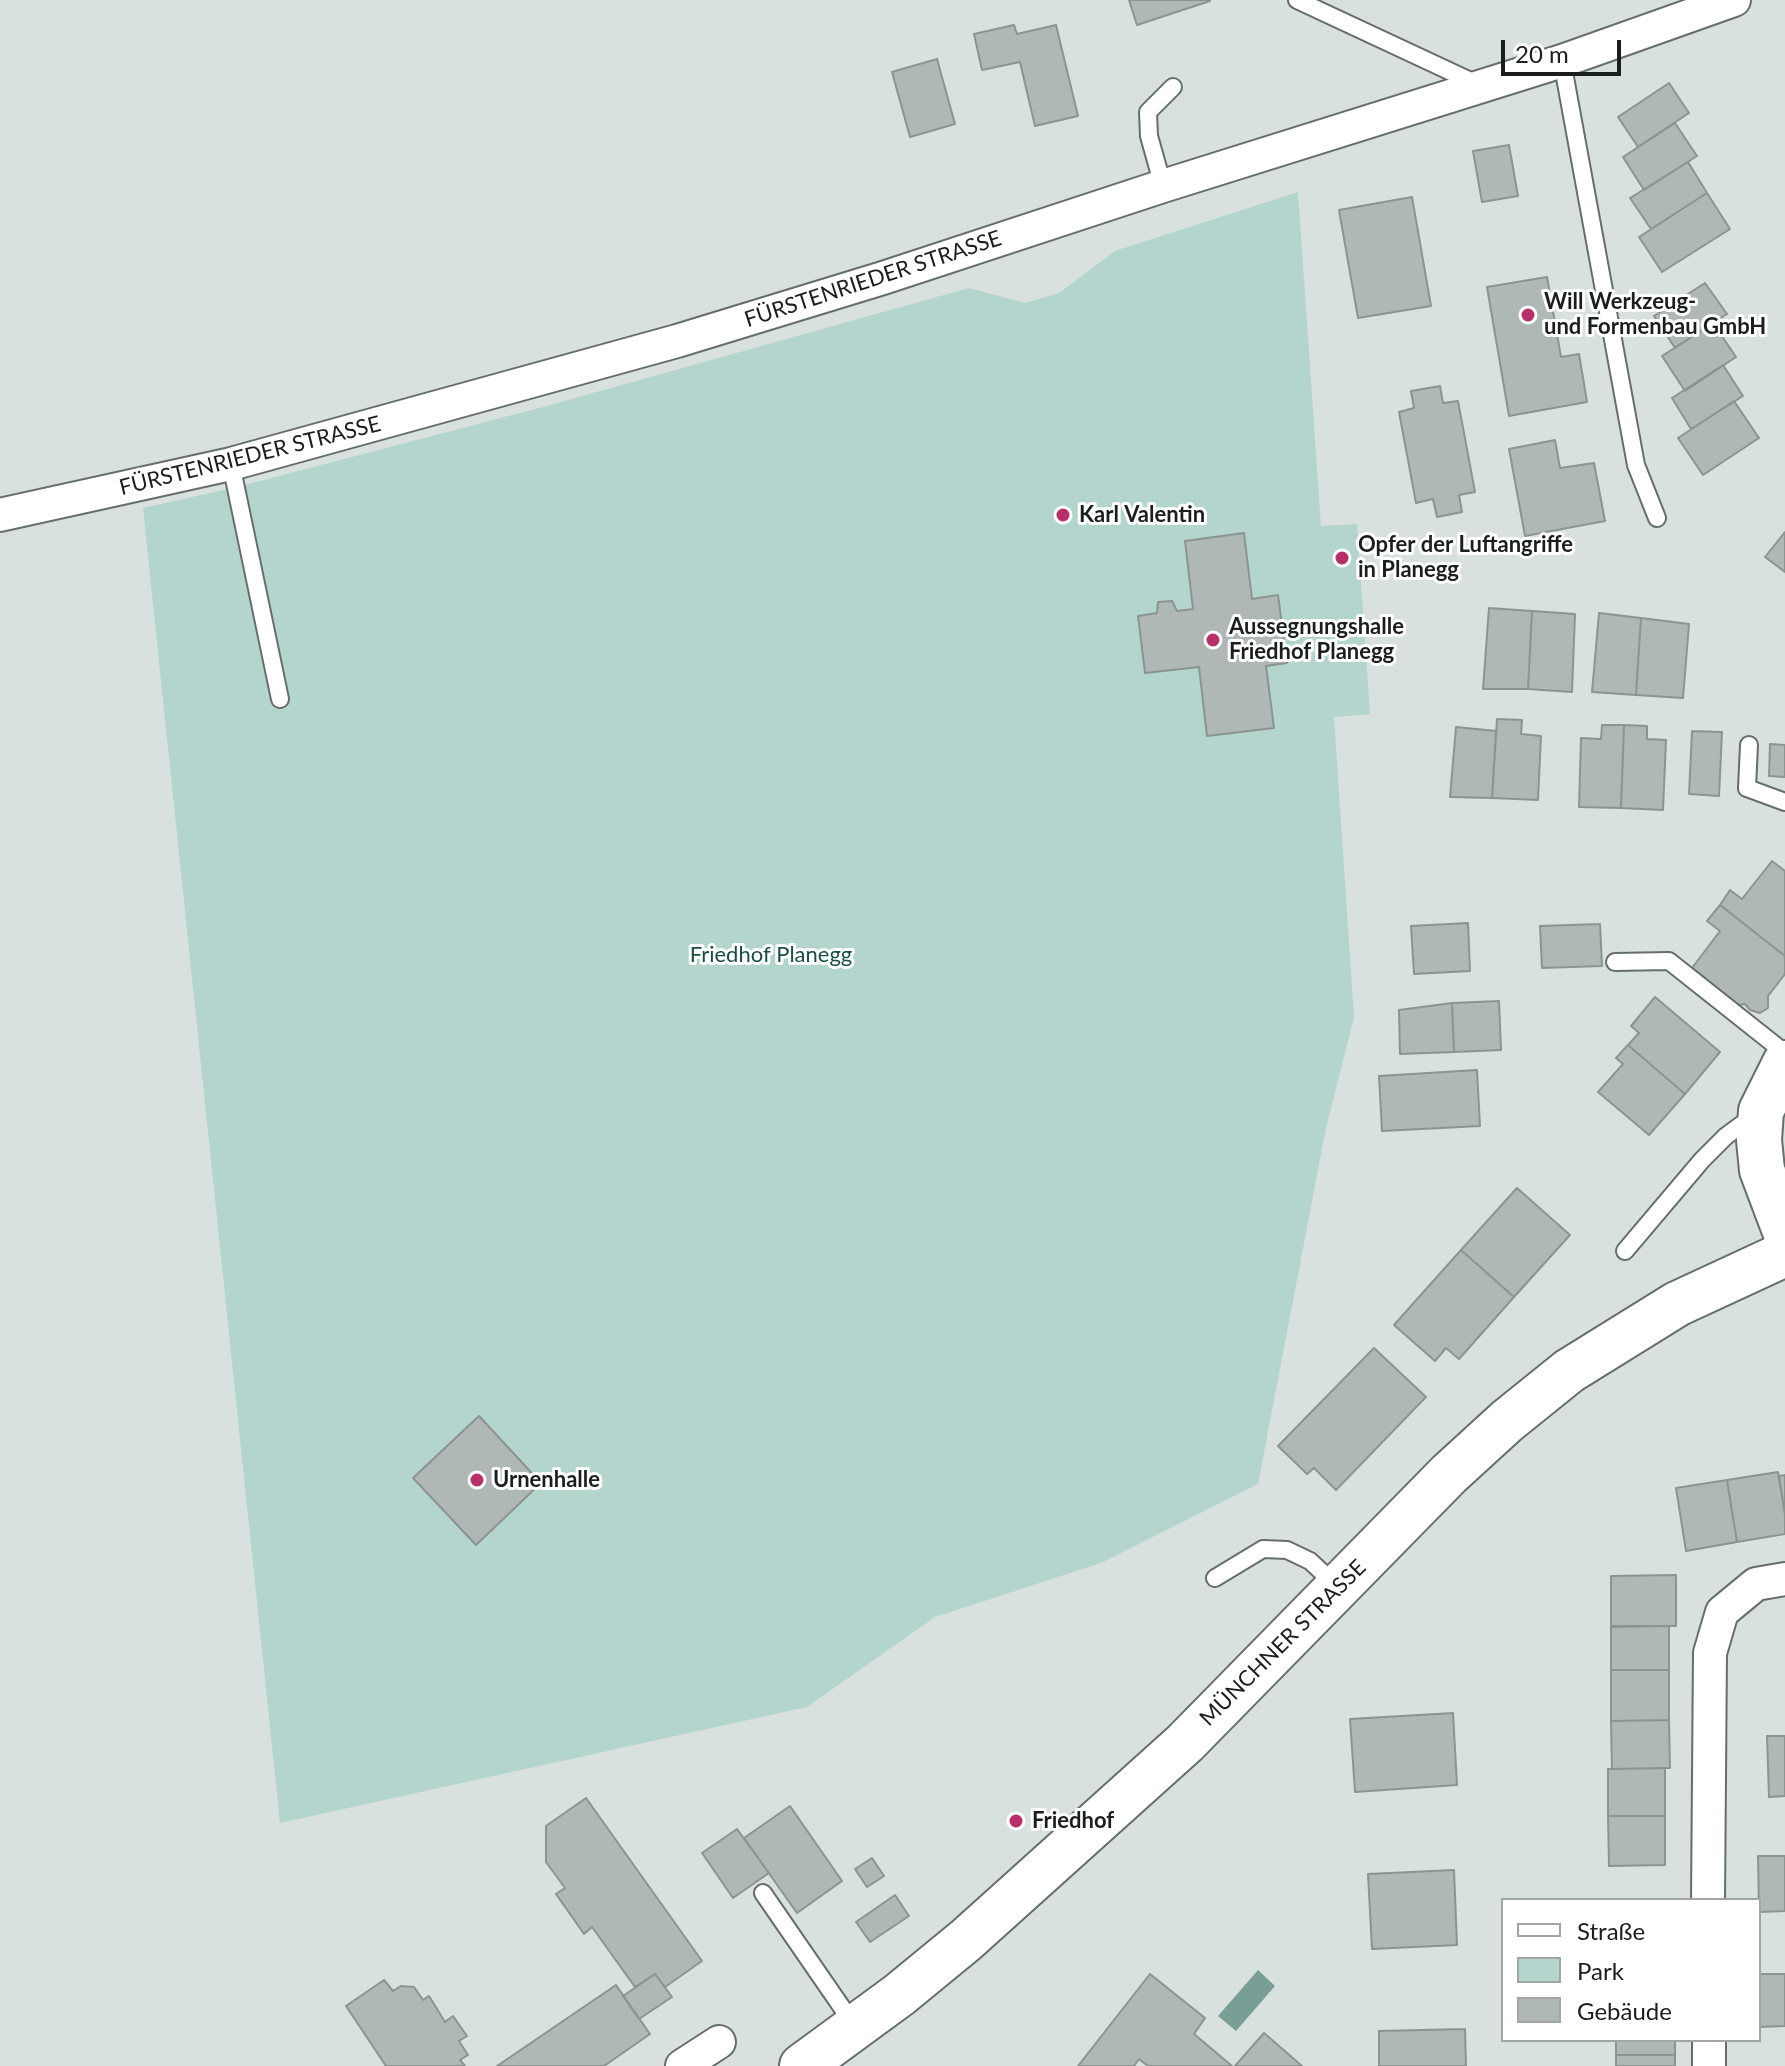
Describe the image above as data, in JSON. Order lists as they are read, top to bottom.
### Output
{
  "streets": {
    "main road": ["MÜNCHNER STRASSE"],
    "street": ["FÜRSTENRIEDER STRASSE"]
  },
  "parks": ["Friedhof Planegg"],
  "places": [
    "Will Werkzeug- und Formenbau GmbH",
    "Karl Valentin",
    "Opfer der Luftangriffe in Planegg",
    "Aussegnungshalle Friedhof Planegg",
    "Urnenhalle",
    "Friedhof"
  ],
  "legend": ["Straße", "Park", "Gebäude"],
  "scale_bar": "20 m"
}
